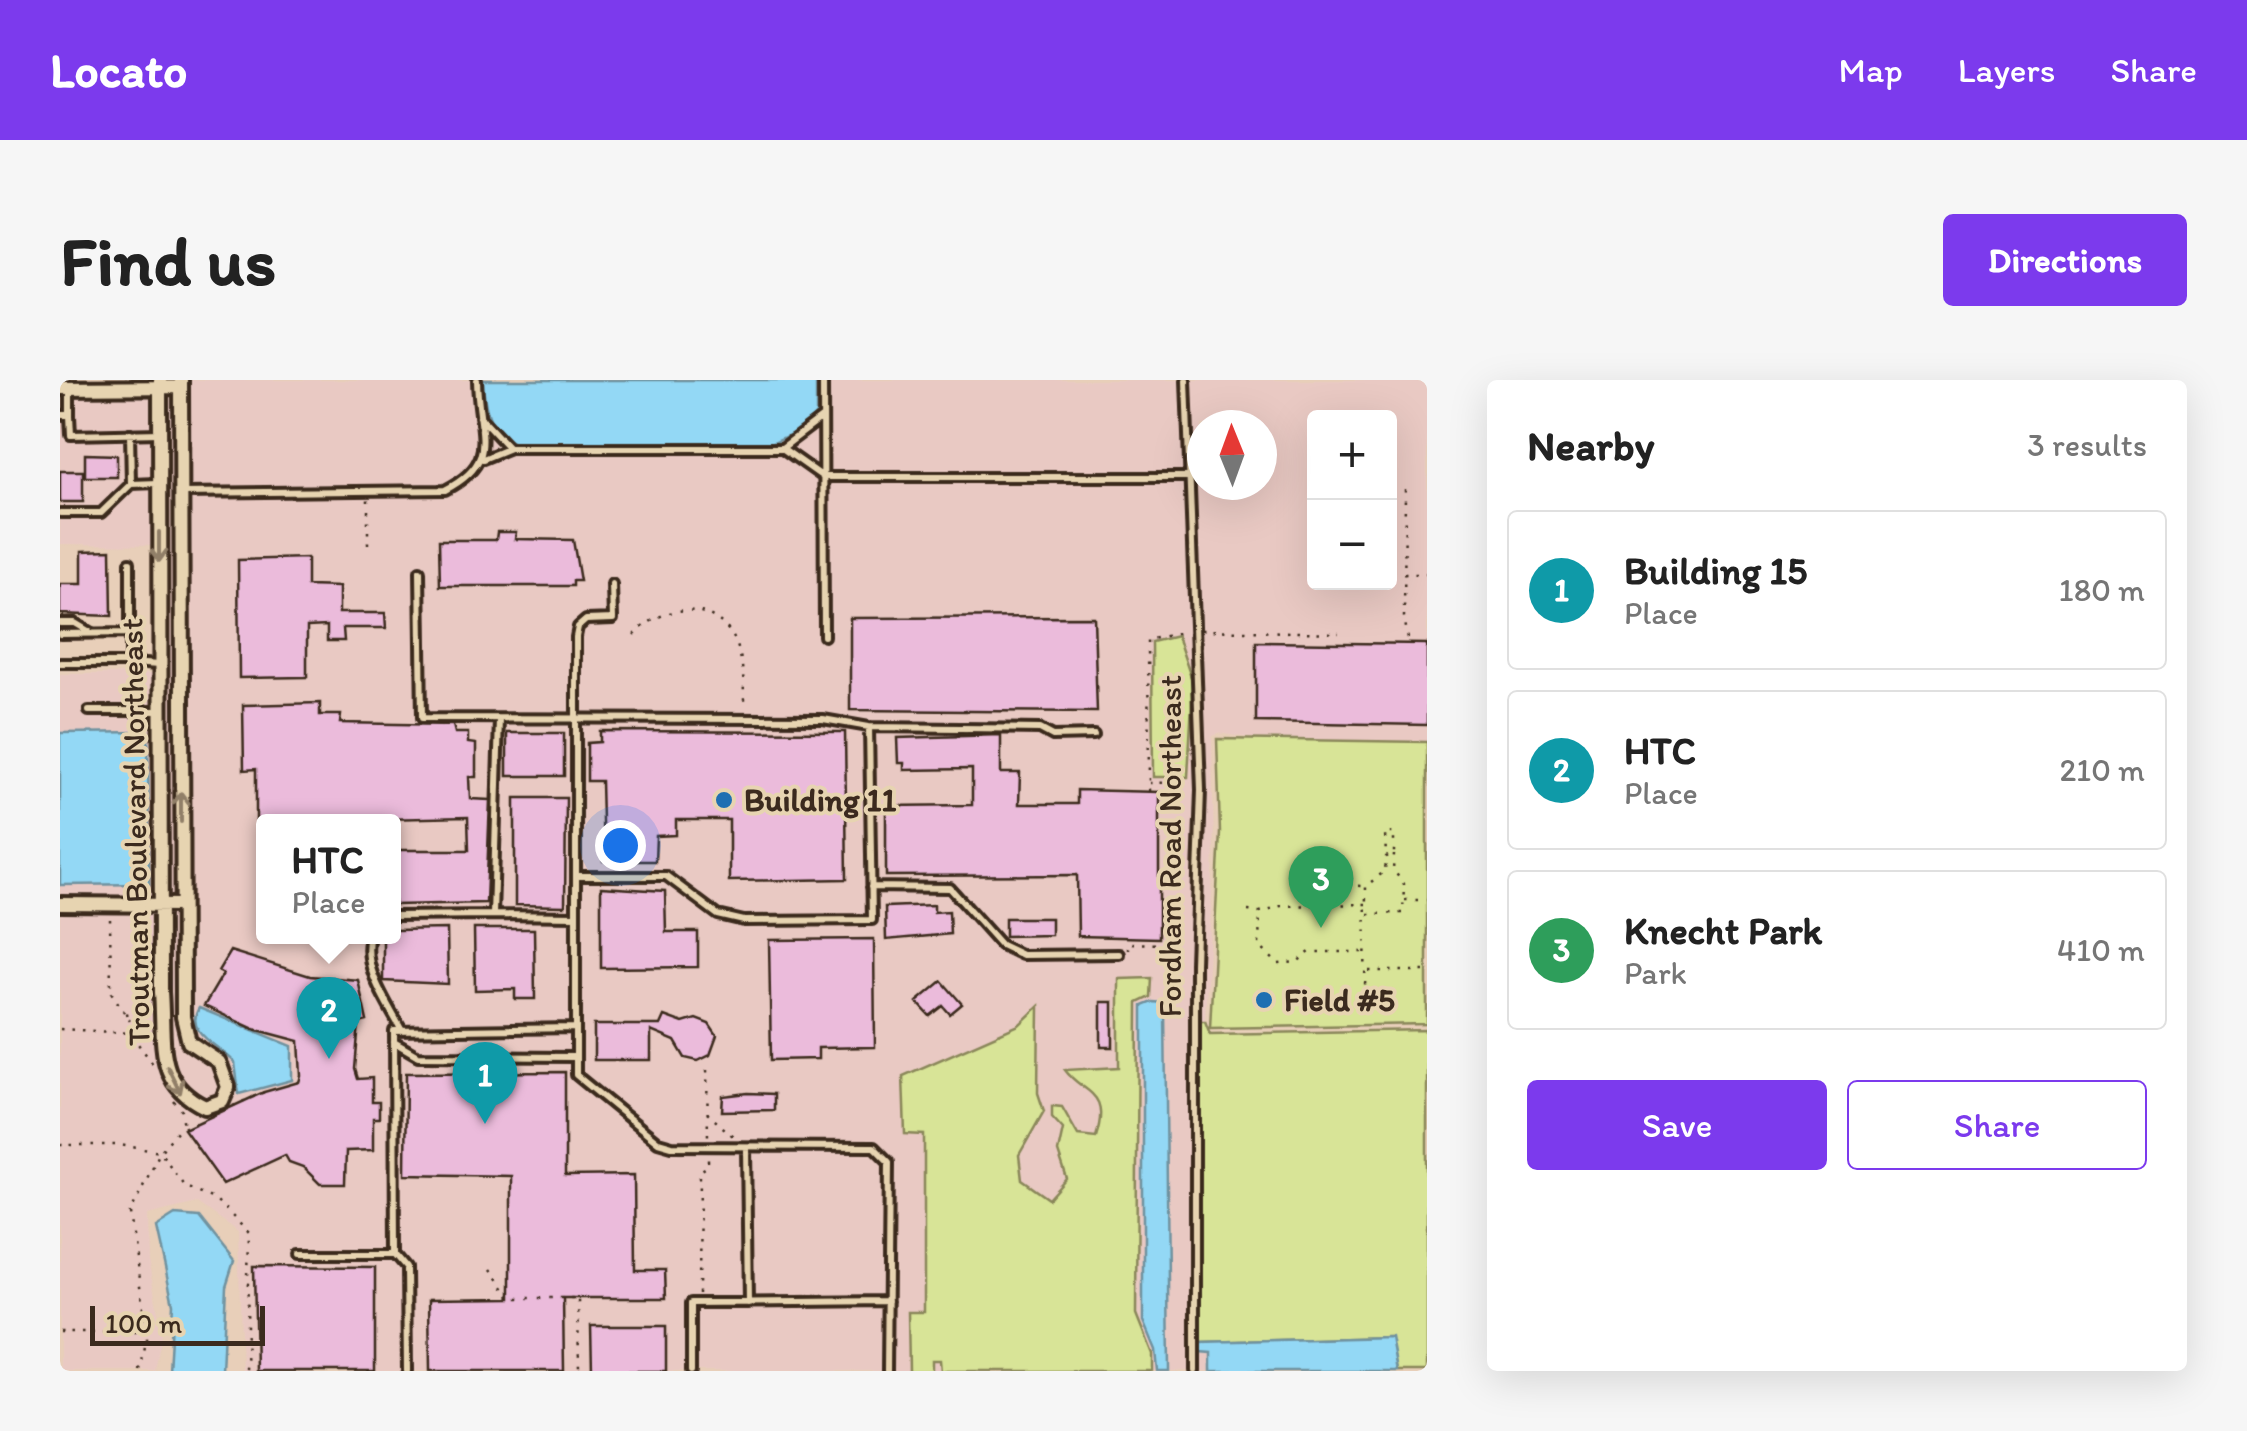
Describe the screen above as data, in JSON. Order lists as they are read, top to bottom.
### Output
{
  "streets": {
    "street": ["Troutman Boulevard Northeast"],
    "lane": ["Fordham Road Northeast"]
  },
  "places": ["Building 11", "Field #5"],
  "scale_bar": "100 m",
  "north": "top",
  "page": {
    "header": "Locato",
    "nav": ["Map", "Layers", "Share"],
    "buttons": [
      "Directions",
      ["Save", "Share"]
    ],
    "title": "Find us",
    "heading": ["Nearby", "3 results"],
    "map_buttons": ["+", "−"],
    "list": [
      {
        "mark": "1",
        "name": "Building 15",
        "note": "Place",
        "value": "180 m"
      },
      {
        "mark": "2",
        "name": "HTC",
        "note": "Place",
        "value": "210 m"
      },
      {
        "mark": "3",
        "name": "Knecht Park",
        "note": "Park",
        "value": "410 m"
      }
    ],
    "popup": ["HTC", "Place"],
    "pins": ["3", "2", "1"],
    "scale": "100 m"
  }
}
